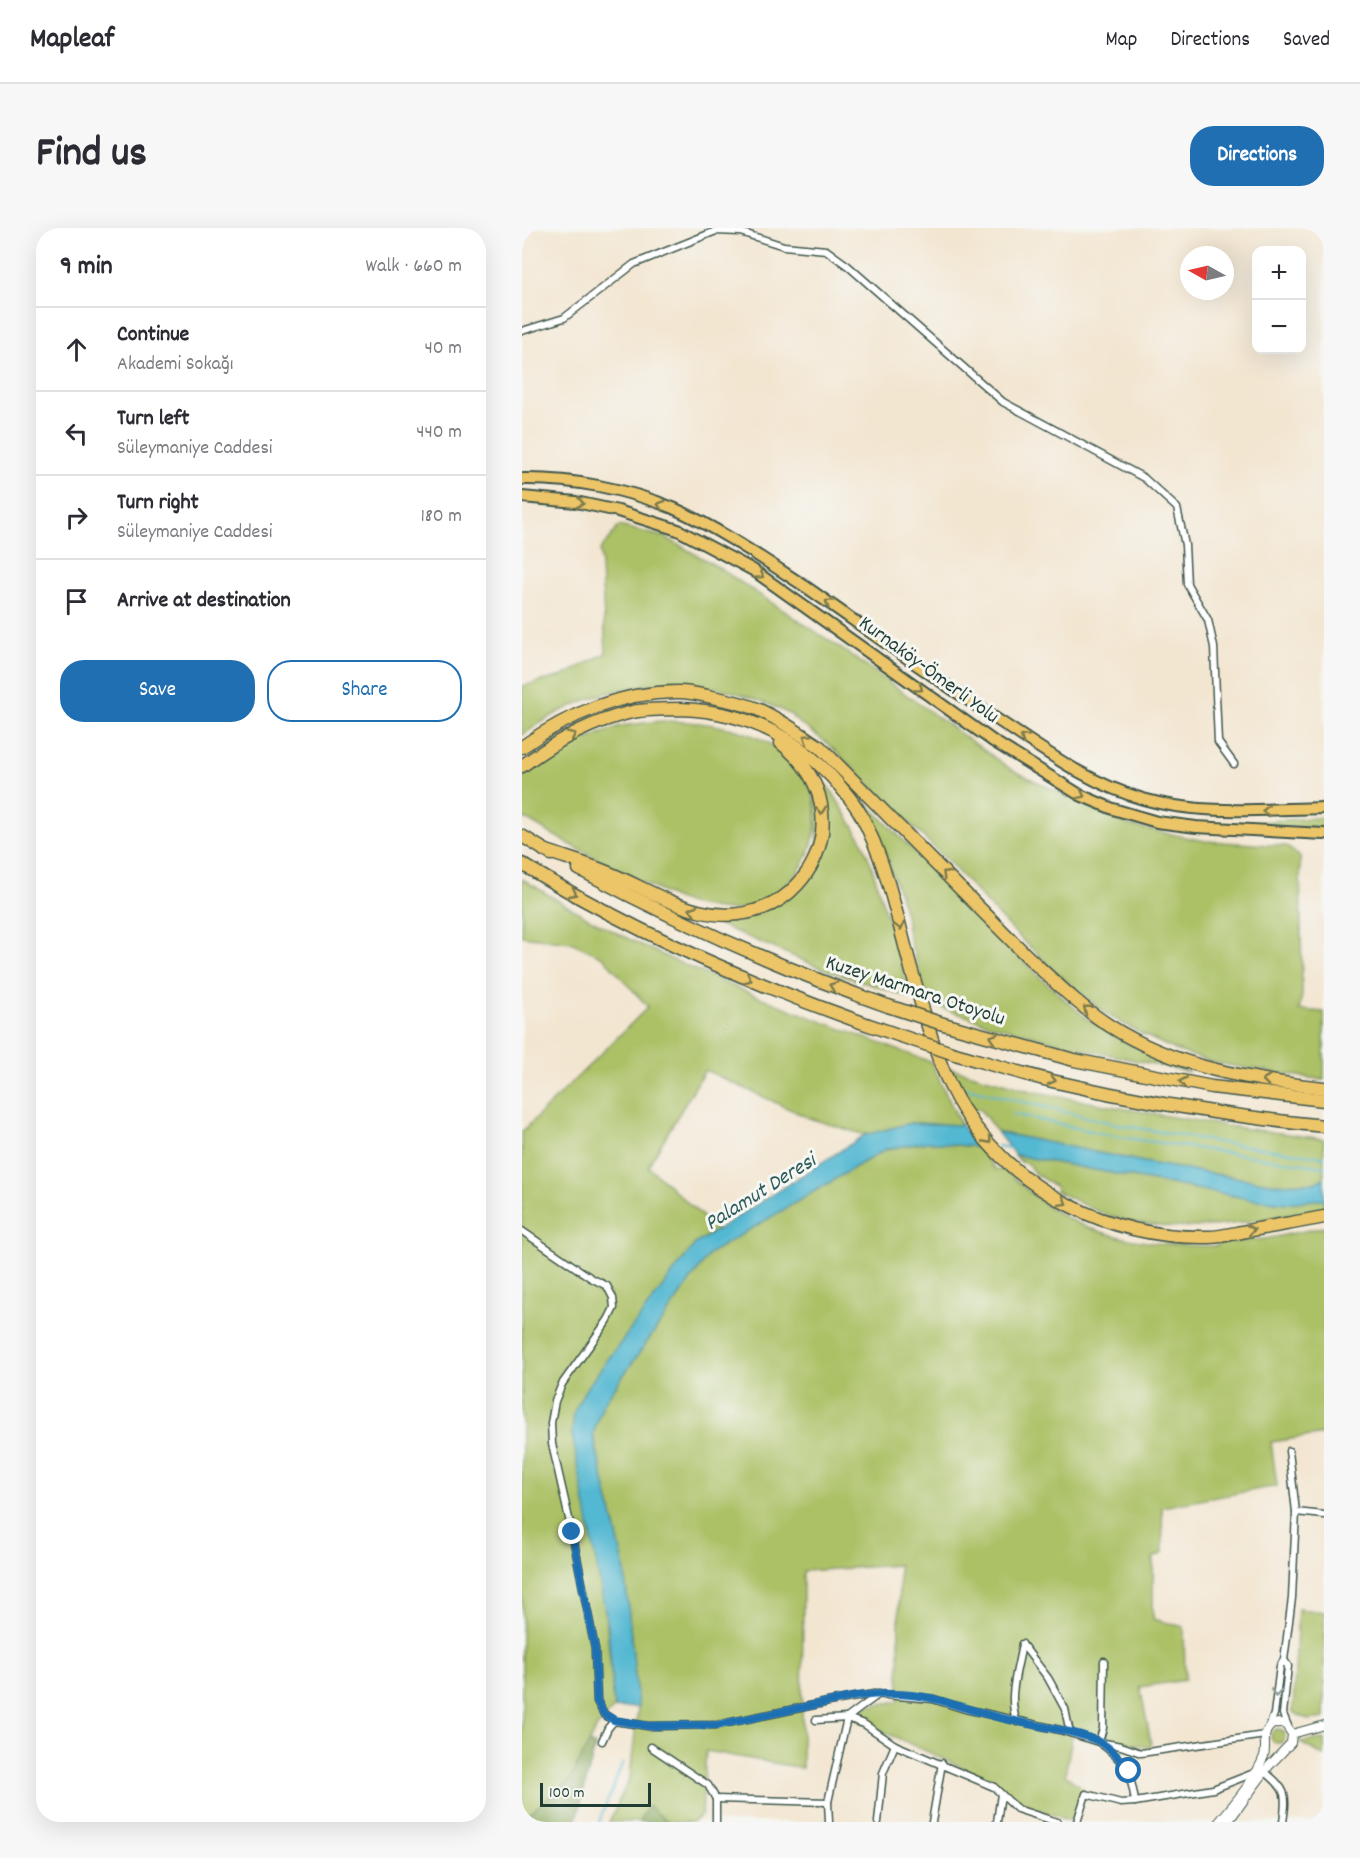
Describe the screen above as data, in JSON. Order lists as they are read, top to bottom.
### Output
{
  "streets": {
    "highway": ["Kurnaköy-Ömerli Yolu", "Kuzey Marmara Otoyolu"]
  },
  "water": ["Palamut Deresi"],
  "scale_bar": "100 m",
  "north": "left",
  "page": {
    "header": "Mapleaf",
    "nav": ["Map", "Directions", "Saved"],
    "title": "Find us",
    "buttons": [
      "Directions",
      ["Save", "Share"]
    ],
    "heading": ["9 min", "Walk · 660 m"],
    "map_buttons": ["+", "−"],
    "list": [
      ["Continue", "Akademi Sokağı", "40 m"],
      ["Turn left", "Süleymaniye Caddesi", "440 m"],
      ["Turn right", "Süleymaniye Caddesi", "180 m"],
      "Arrive at destination"
    ],
    "scale": "100 m"
  }
}
